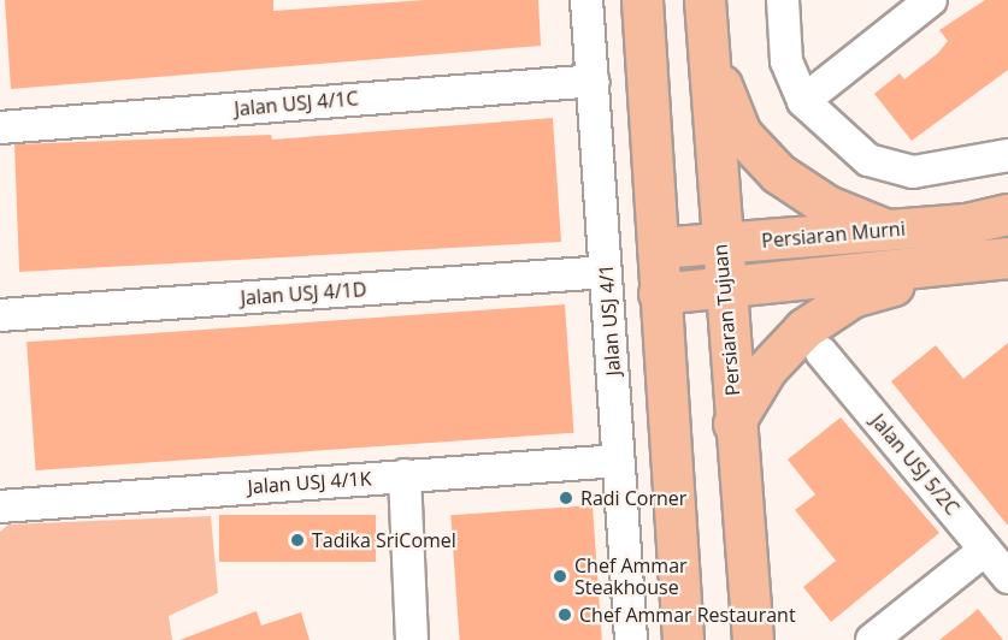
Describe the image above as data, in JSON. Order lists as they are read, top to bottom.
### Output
{
  "streets": {
    "main road": ["Persiaran Murni", "Persiaran Tujuan"],
    "street": [
      "Jalan USJ 4/1C",
      "Jalan USJ 4/1D",
      "Jalan USJ 4/1",
      "Jalan USJ 5/2C",
      "Jalan USJ 4/1K"
    ]
  },
  "crossings": [
    ["Jalan USJ 4/1C", "Jalan USJ 4/1"],
    ["Persiaran Murni", "Persiaran Tujuan"],
    ["Jalan USJ 4/1D", "Jalan USJ 4/1"],
    ["Jalan USJ 4/1", "Jalan USJ 4/1K"]
  ],
  "places": [
    "Radi Corner",
    "Tadika SriComel",
    "Chef Ammar Steakhouse",
    "Chef Ammar Restaurant"
  ]
}
